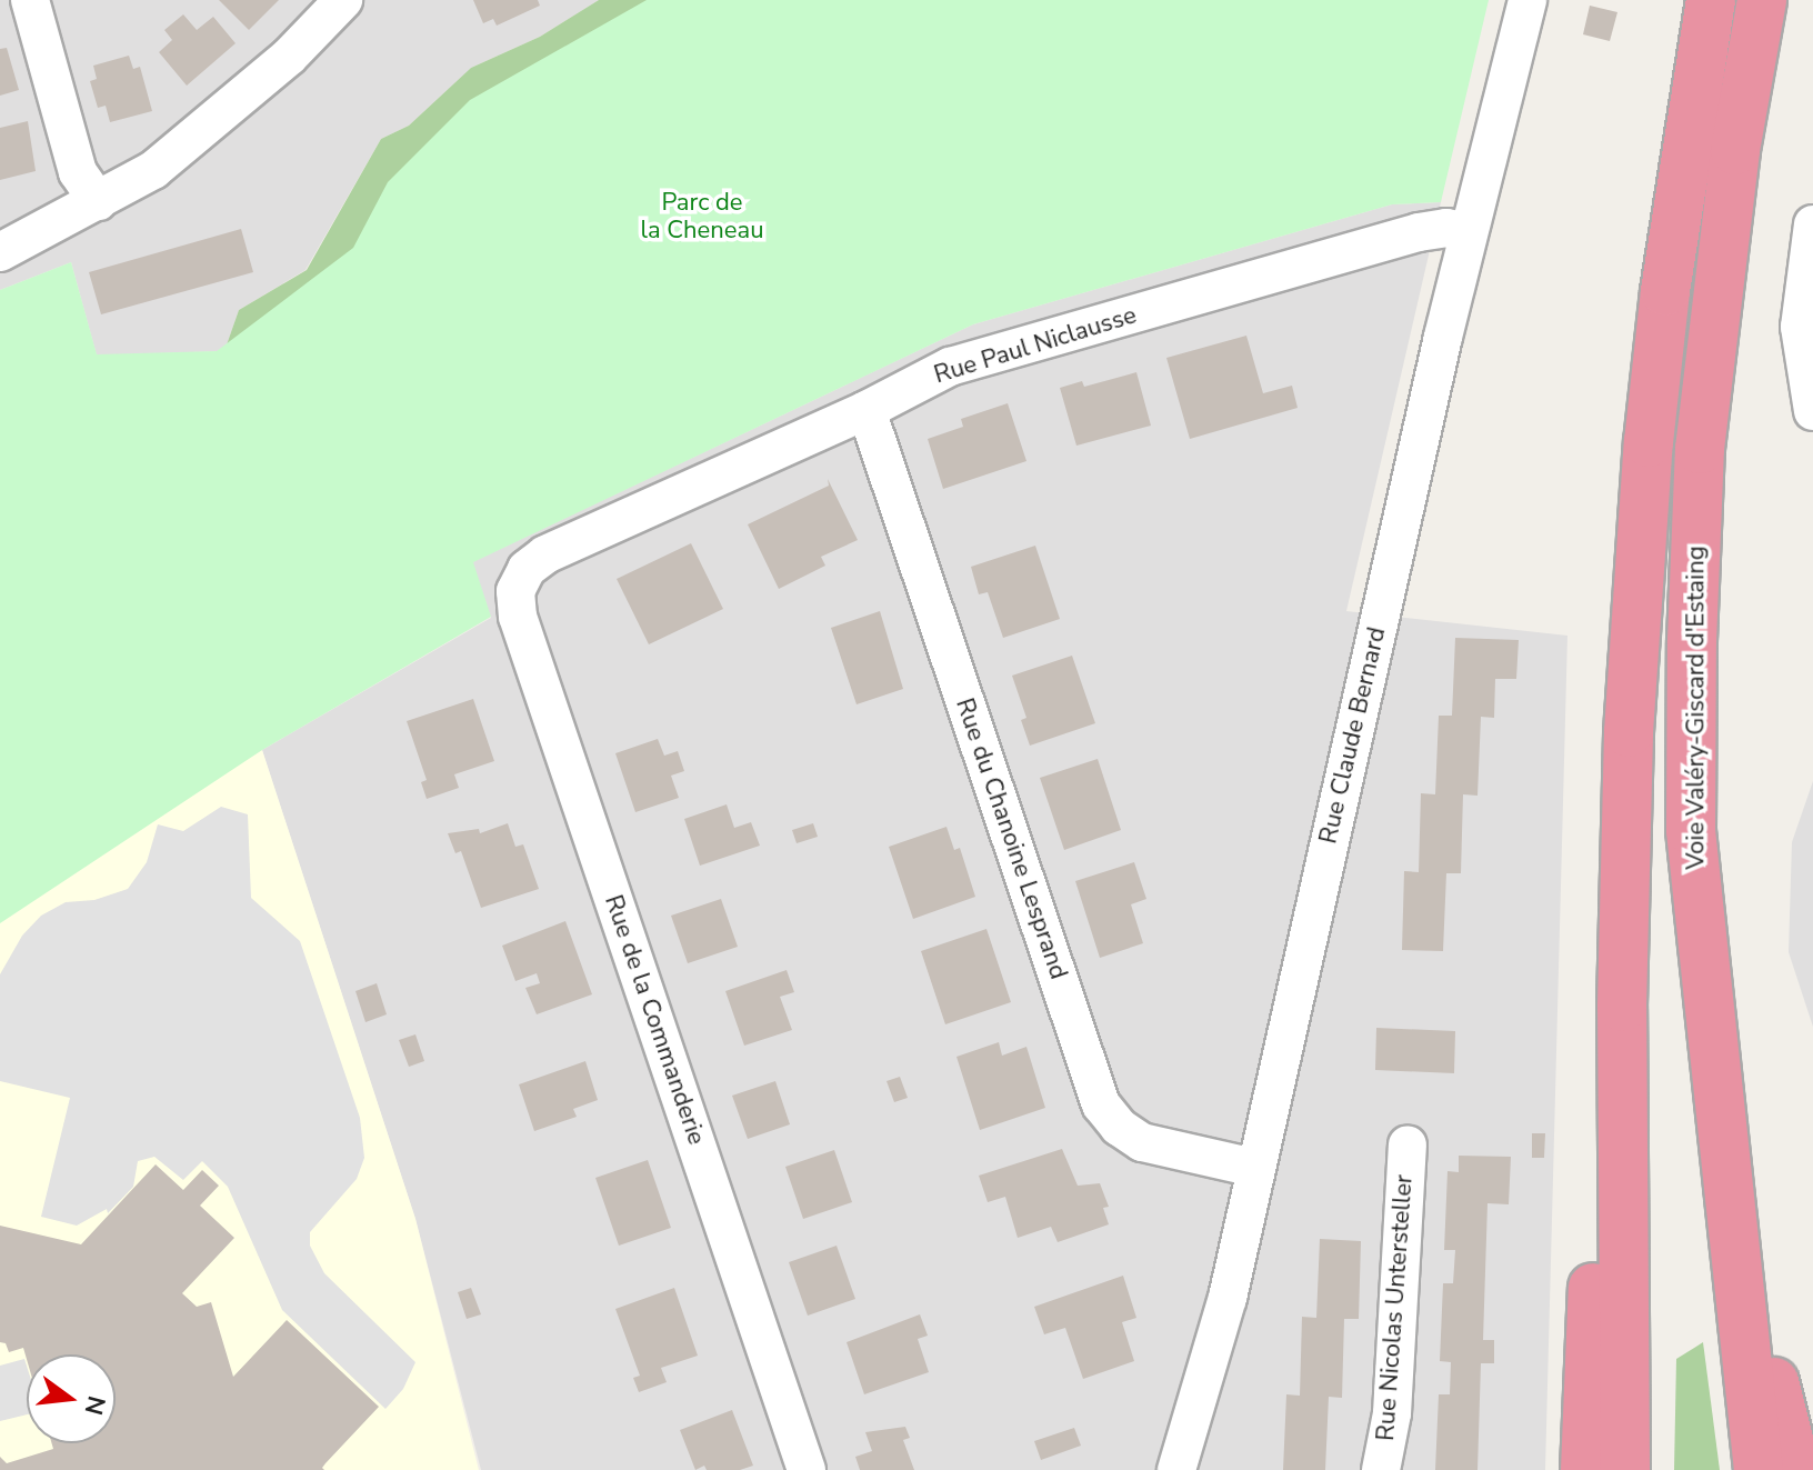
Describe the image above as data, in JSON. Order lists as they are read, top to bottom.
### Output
{
  "streets": {
    "highway": ["Voie Valéry-Giscard d'Estaing"],
    "street": [
      "Rue Paul Niclausse",
      "Rue Claude Bernard",
      "Rue du Chanoine Lesprand",
      "Rue de la Commanderie",
      "Rue Nicolas Untersteller"
    ]
  },
  "crossings": [
    ["Rue Paul Niclausse", "Rue Claude Bernard"],
    ["Rue Paul Niclausse", "Rue du Chanoine Lesprand"],
    ["Rue Paul Niclausse", "Rue de la Commanderie"],
    ["Rue Claude Bernard", "Rue du Chanoine Lesprand"]
  ],
  "parks": ["Parc de la Cheneau"],
  "north": "right"
}
